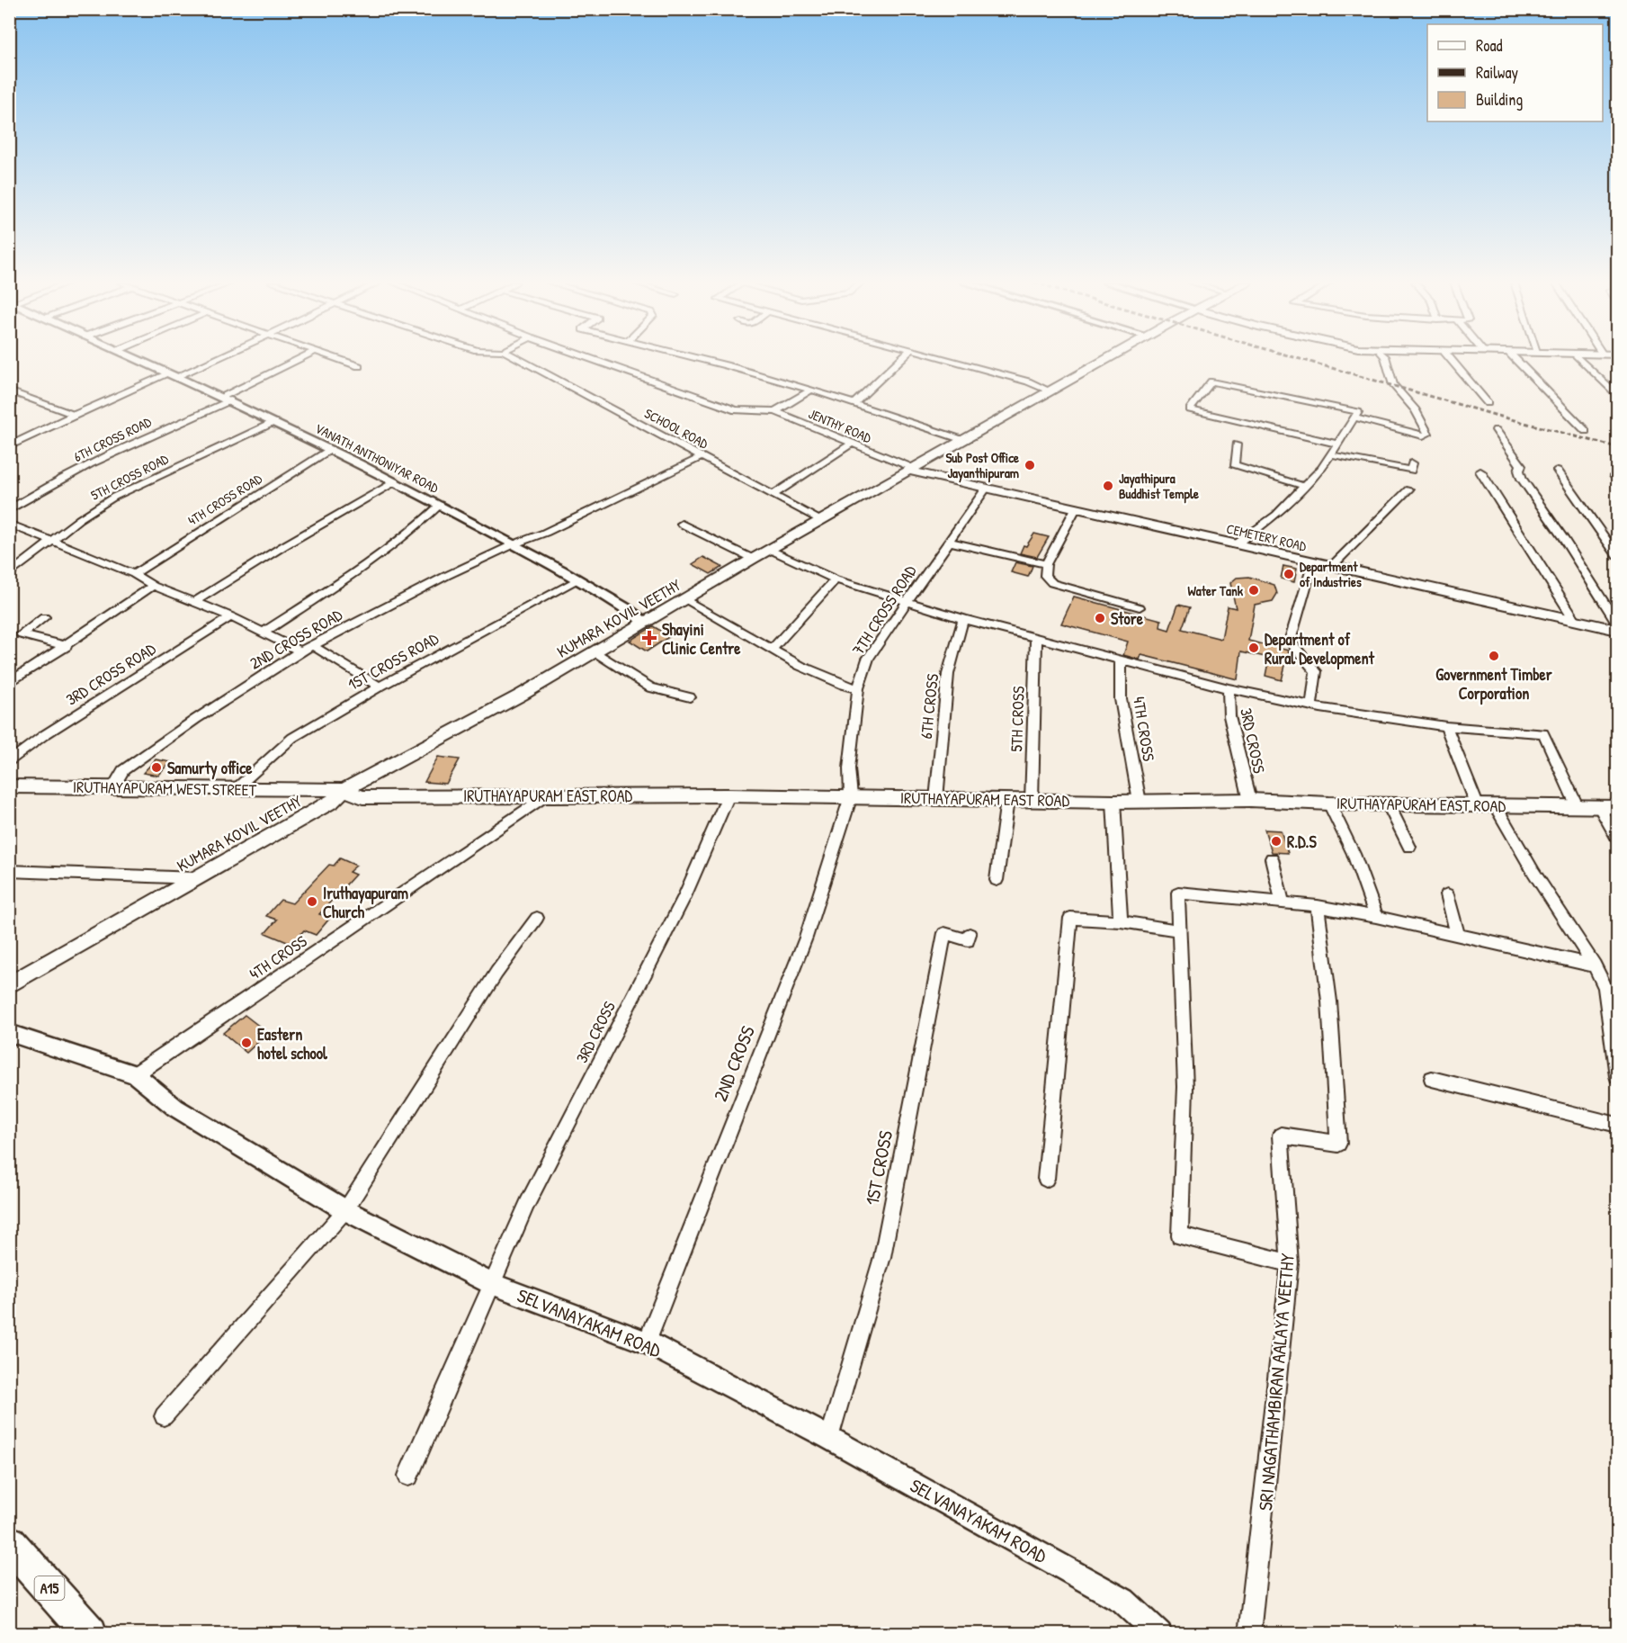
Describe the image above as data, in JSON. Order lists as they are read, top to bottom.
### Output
{
  "streets": {
    "highway": ["A15"],
    "main road": [
      "CEMETERY ROAD",
      "KUMARA KOVIL VEETHY",
      "IRUTHAYAPURAM WEST STREET",
      "IRUTHAYAPURAM EAST ROAD"
    ],
    "street": [
      "JENTHY ROAD",
      "SCHOOL ROAD",
      "6TH CROSS ROAD",
      "VANATH ANTHONIYAR ROAD",
      "5TH CROSS ROAD",
      "4TH CROSS ROAD",
      "7TH CROSS ROAD",
      "2ND CROSS ROAD",
      "1ST CROSS ROAD",
      "3RD CROSS ROAD",
      "6TH CROSS",
      "5TH CROSS",
      "4TH CROSS",
      "3RD CROSS",
      "2ND CROSS",
      "1ST CROSS",
      "SELVANAYAKAM ROAD",
      "SRI NAGATHAMBIRAN AALAYA VEETHY"
    ]
  },
  "crossings": [
    ["JENTHY ROAD", "CEMETERY ROAD"],
    ["JENTHY ROAD", "KUMARA KOVIL VEETHY"],
    ["SCHOOL ROAD", "KUMARA KOVIL VEETHY"],
    ["SCHOOL ROAD", "2ND CROSS ROAD"],
    ["6TH CROSS ROAD", "VANATH ANTHONIYAR ROAD"],
    ["VANATH ANTHONIYAR ROAD", "5TH CROSS ROAD"],
    ["VANATH ANTHONIYAR ROAD", "4TH CROSS ROAD"],
    ["VANATH ANTHONIYAR ROAD", "KUMARA KOVIL VEETHY"],
    ["VANATH ANTHONIYAR ROAD", "2ND CROSS ROAD"],
    ["VANATH ANTHONIYAR ROAD", "1ST CROSS ROAD"],
    ["CEMETERY ROAD", "7TH CROSS ROAD"],
    ["CEMETERY ROAD", "KUMARA KOVIL VEETHY"],
    ["7TH CROSS ROAD", "IRUTHAYAPURAM EAST ROAD"],
    ["7TH CROSS ROAD", "2ND CROSS"],
    ["KUMARA KOVIL VEETHY", "IRUTHAYAPURAM WEST STREET"],
    ["KUMARA KOVIL VEETHY", "IRUTHAYAPURAM EAST ROAD"],
    ["2ND CROSS ROAD", "IRUTHAYAPURAM WEST STREET"],
    ["1ST CROSS ROAD", "IRUTHAYAPURAM WEST STREET"],
    ["6TH CROSS", "IRUTHAYAPURAM EAST ROAD"],
    ["5TH CROSS", "IRUTHAYAPURAM EAST ROAD"],
    ["4TH CROSS", "IRUTHAYAPURAM EAST ROAD"],
    ["4TH CROSS", "SELVANAYAKAM ROAD"],
    ["3RD CROSS", "IRUTHAYAPURAM EAST ROAD"],
    ["3RD CROSS", "SELVANAYAKAM ROAD"],
    ["IRUTHAYAPURAM WEST STREET", "IRUTHAYAPURAM EAST ROAD"],
    ["IRUTHAYAPURAM EAST ROAD", "2ND CROSS"],
    ["2ND CROSS", "SELVANAYAKAM ROAD"],
    ["1ST CROSS", "SELVANAYAKAM ROAD"]
  ],
  "places": {
    "other": [
      "Sub Post Office Jayanthipuram",
      "Jayathipura Buddhist Temple",
      "Department of Industries",
      "Water Tank",
      "Store",
      "Department of Rural Development",
      "Government Timber Corporation",
      "Samurty office",
      "R.D.S",
      "Iruthayapuram Church",
      "Eastern hotel school"
    ],
    "health": ["Shayini Clinic Centre"]
  },
  "legend": ["Road", "Railway", "Building"]
}
